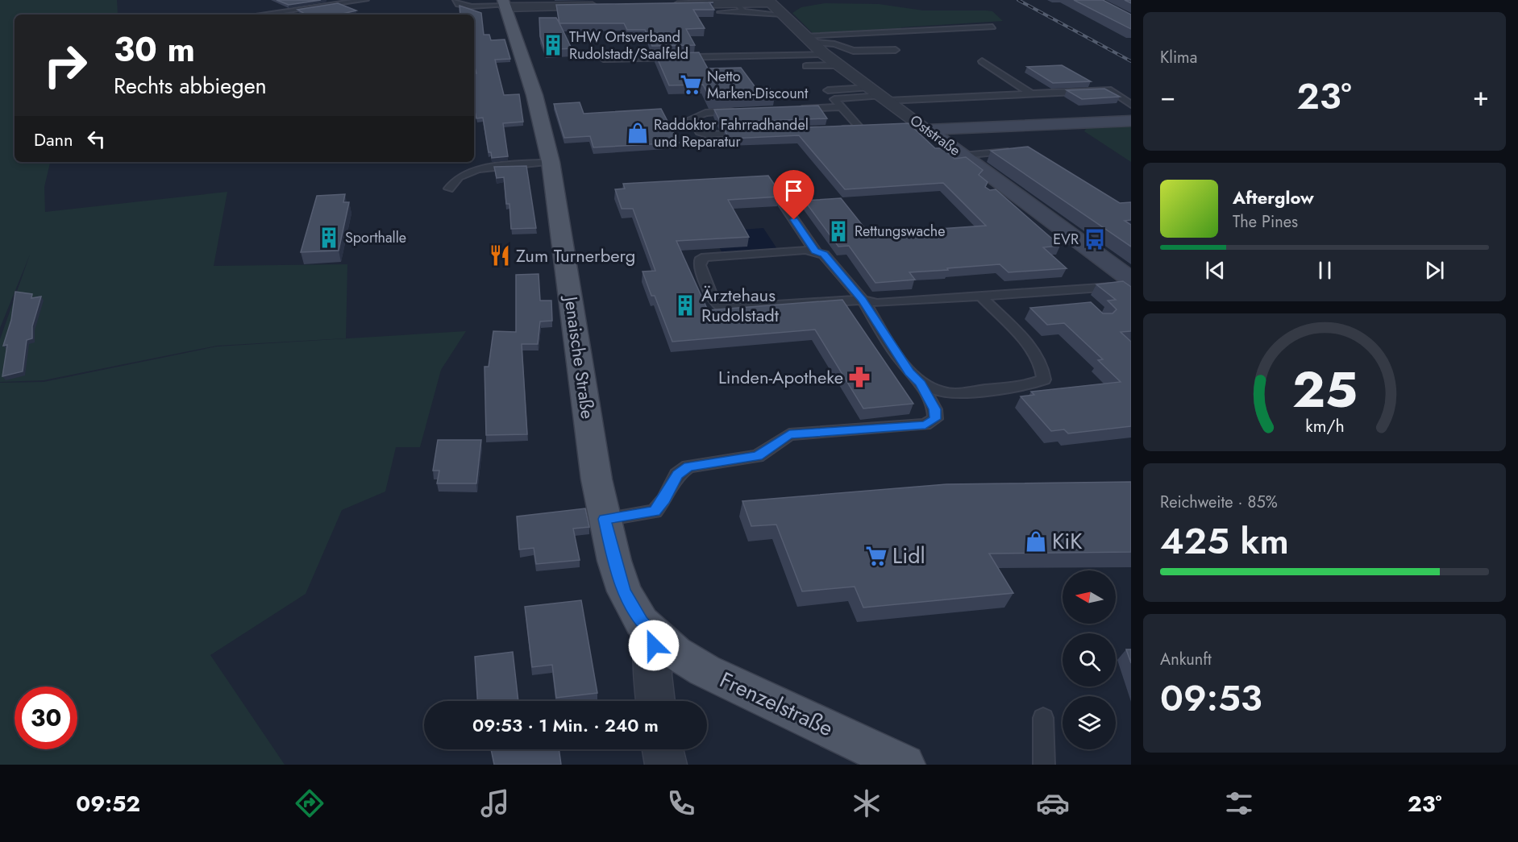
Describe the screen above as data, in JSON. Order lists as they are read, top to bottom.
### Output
{
  "streets": {
    "main road": ["Oststraße", "Jenaische Straße", "Frenzelstraße"]
  },
  "crossings": [
    ["Jenaische Straße", "Frenzelstraße"]
  ],
  "places": {
    "building": [
      "THW Ortsverband Rudolstadt/Saalfeld",
      "Rettungswache",
      "Sporthalle",
      "Ärztehaus Rudolstadt"
    ],
    "supermarket": ["Netto Marken-Discount", "Lidl"],
    "shop": ["Raddoktor Fahrradhandel und Reparatur", "KiK"],
    "bus stop": ["EVR"],
    "restaurant": ["Zum Turnerberg"],
    "pharmacy": ["Linden-Apotheke"]
  },
  "north": "left",
  "page": {
    "tile": [
      "Klima",
      ["Reichweite · 85%", "425 km"],
      ["Ankunft", "09:53"]
    ],
    "turn": ["30 m", "Rechts abbiegen"],
    "heat": ["−", "23°", "+"],
    "then": "Dann",
    "song": ["Afterglow", "The Pines"],
    "limit": "30",
    "trip": "09:53 · 1 Min. · 240 m",
    "tabs": ["09:52", "23°"],
    "gauge": ["25", "km/h"]
  }
}
